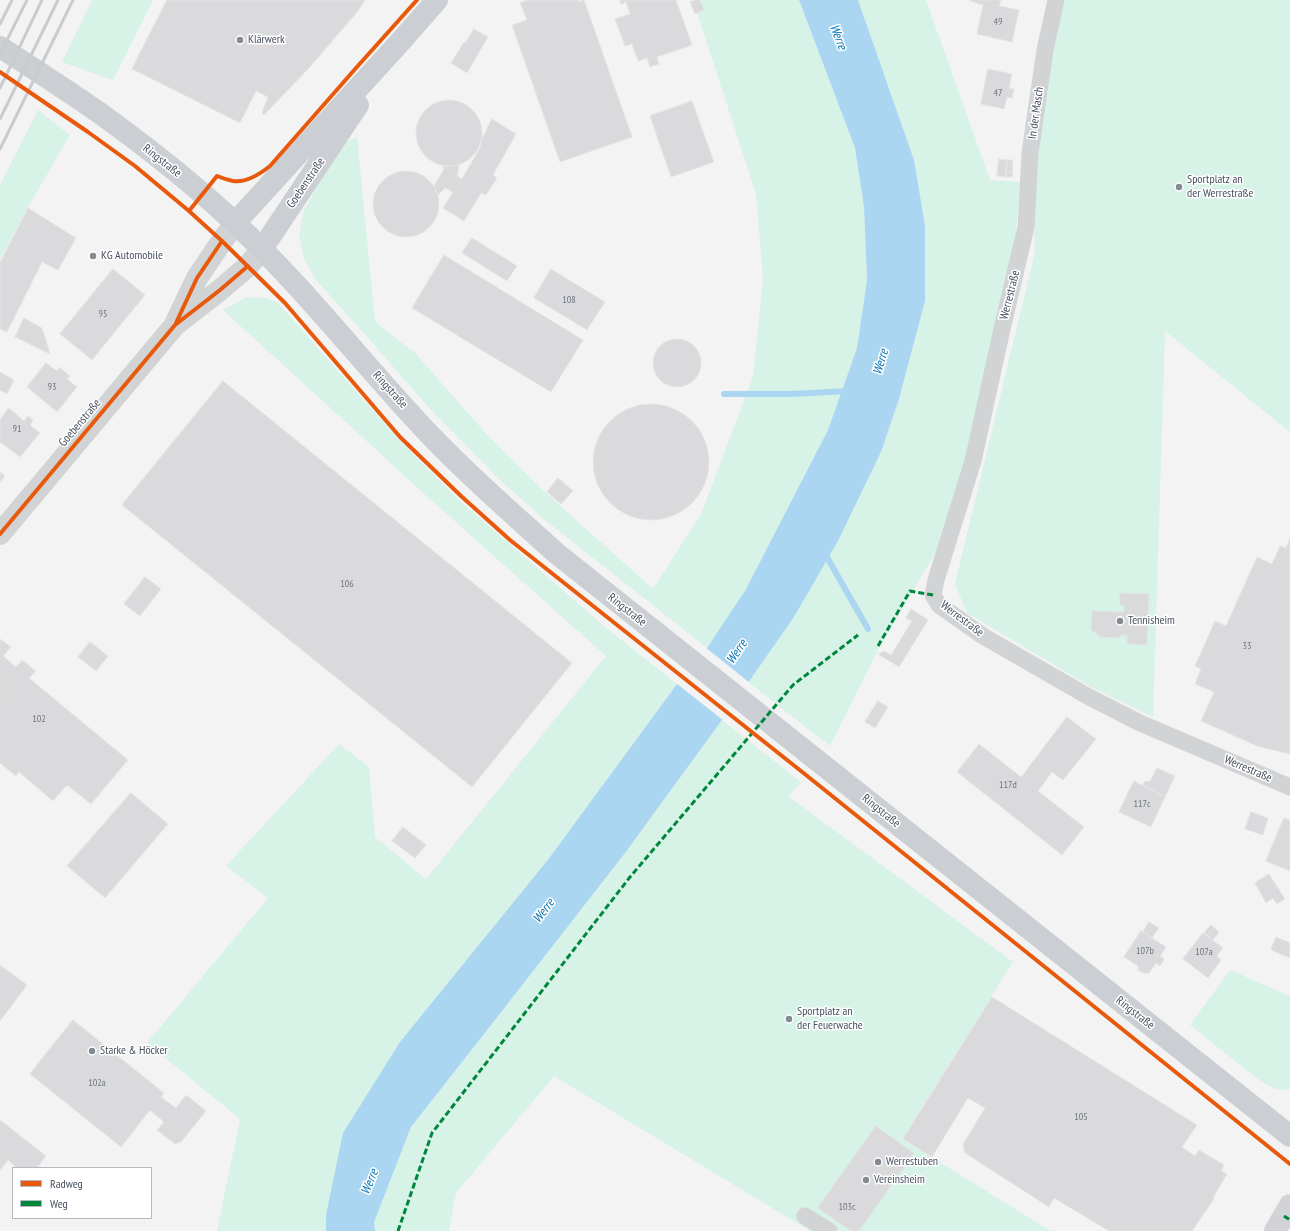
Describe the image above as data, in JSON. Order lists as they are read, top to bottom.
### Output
{
  "streets": {
    "main road": ["Ringstraße", "Goebenstraße"],
    "street": ["In der Masch", "Werrestraße"]
  },
  "crossings": [
    ["In der Masch", "Werrestraße"],
    ["Ringstraße", "Goebenstraße"]
  ],
  "water": ["Werre"],
  "places": [
    "Klärwerk",
    "Sportplatz an der Werrestraße",
    "KG Automobile",
    "Tennisheim",
    "Sportplatz an der Feuerwache",
    "Starke & Höcker",
    "Werrestuben",
    "Vereinsheim"
  ],
  "house_numbers": [
    "49",
    "47",
    "108",
    "95",
    "93",
    "91",
    "106",
    "33",
    "102",
    "117d",
    "117c",
    "107b",
    "107a",
    "102a",
    "105",
    "103c"
  ],
  "legend": ["Radweg", "Weg"]
}
